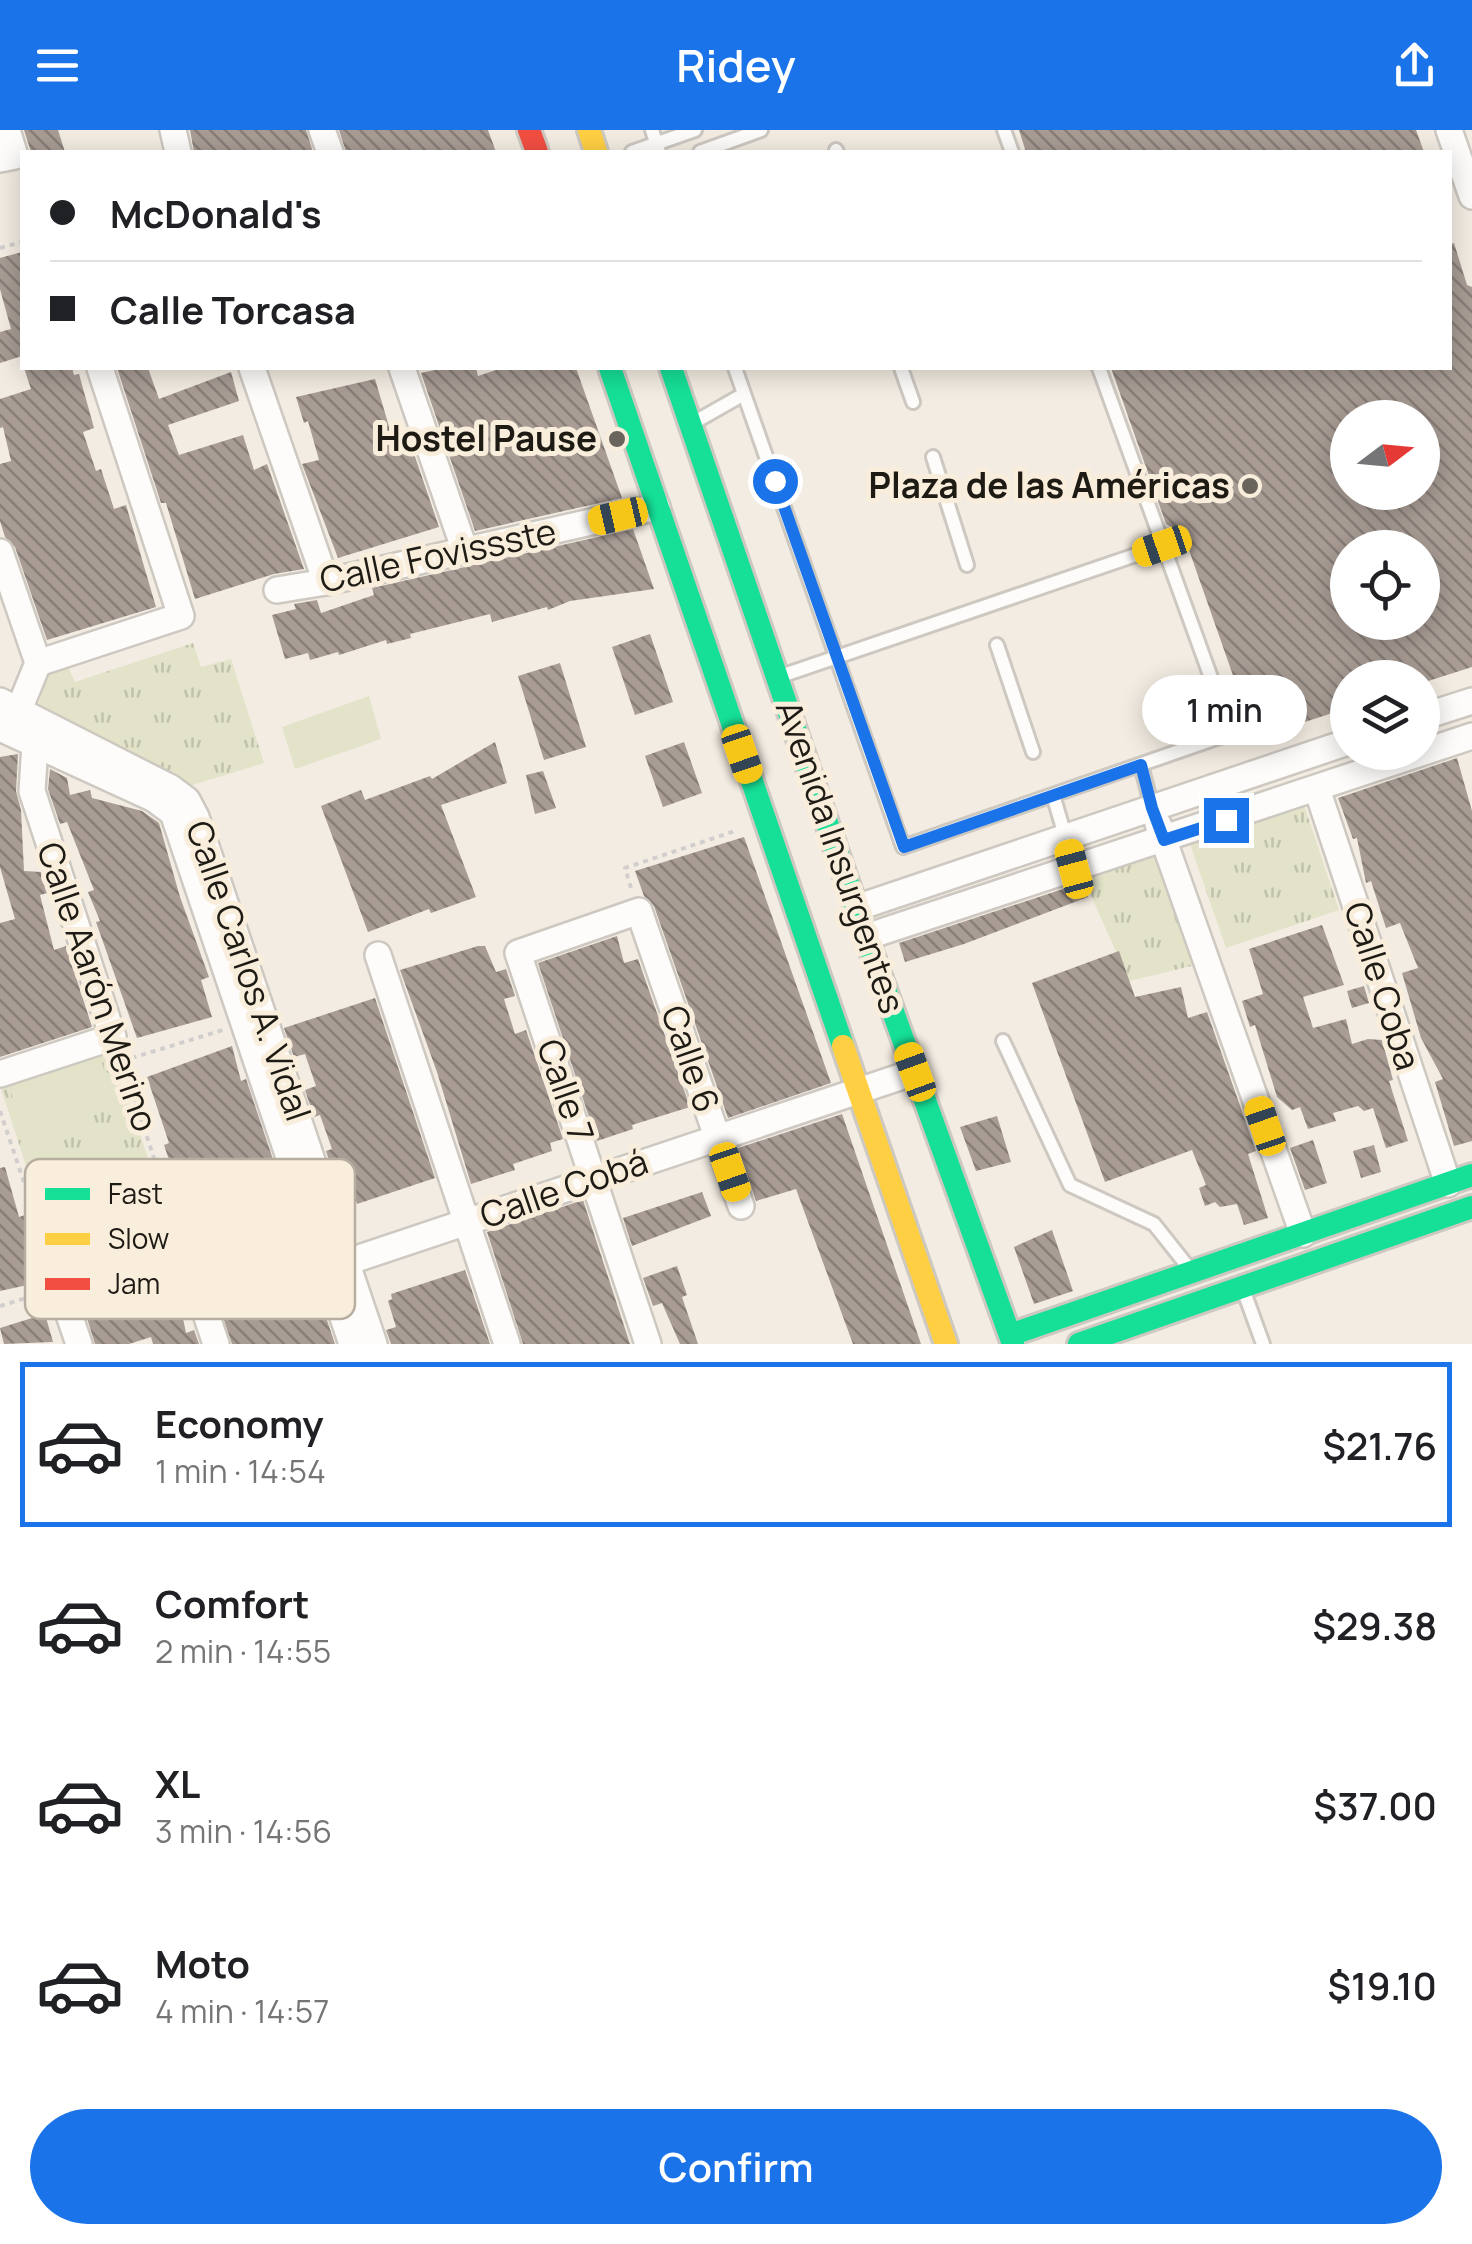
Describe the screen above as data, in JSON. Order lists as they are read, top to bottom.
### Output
{
  "streets": {
    "main road": ["Avenida Insurgentes"],
    "street": [
      "Calle Fovissste",
      "Calle Carlos A. Vidal",
      "Calle Coba",
      "Calle Aarón Merino",
      "Calle 6",
      "Calle 7",
      "Calle Cobá"
    ]
  },
  "crossings": [
    ["Calle Fovissste", "Avenida Insurgentes"],
    ["Avenida Insurgentes", "Calle Cobá"],
    ["Calle Carlos A. Vidal", "Calle Aarón Merino"],
    ["Calle 6", "Calle 7"],
    ["Calle 6", "Calle Cobá"],
    ["Calle 7", "Calle Cobá"]
  ],
  "places": ["Hostel Pause", "Plaza de las Américas"],
  "legend": ["Fast", "Slow", "Jam"],
  "north": "right",
  "page": {
    "header": "Ridey",
    "banner": ["McDonald's", "Calle Torcasa"],
    "bubble": "1 min",
    "list": [
      {
        "name": "Economy",
        "note": "1 min · 14:54",
        "value": "$21.76"
      },
      {
        "name": "Comfort",
        "note": "2 min · 14:55",
        "value": "$29.38"
      },
      {
        "name": "XL",
        "note": "3 min · 14:56",
        "value": "$37.00"
      },
      {
        "name": "Moto",
        "note": "4 min · 14:57",
        "value": "$19.10"
      }
    ],
    "buttons": "Confirm"
  }
}
